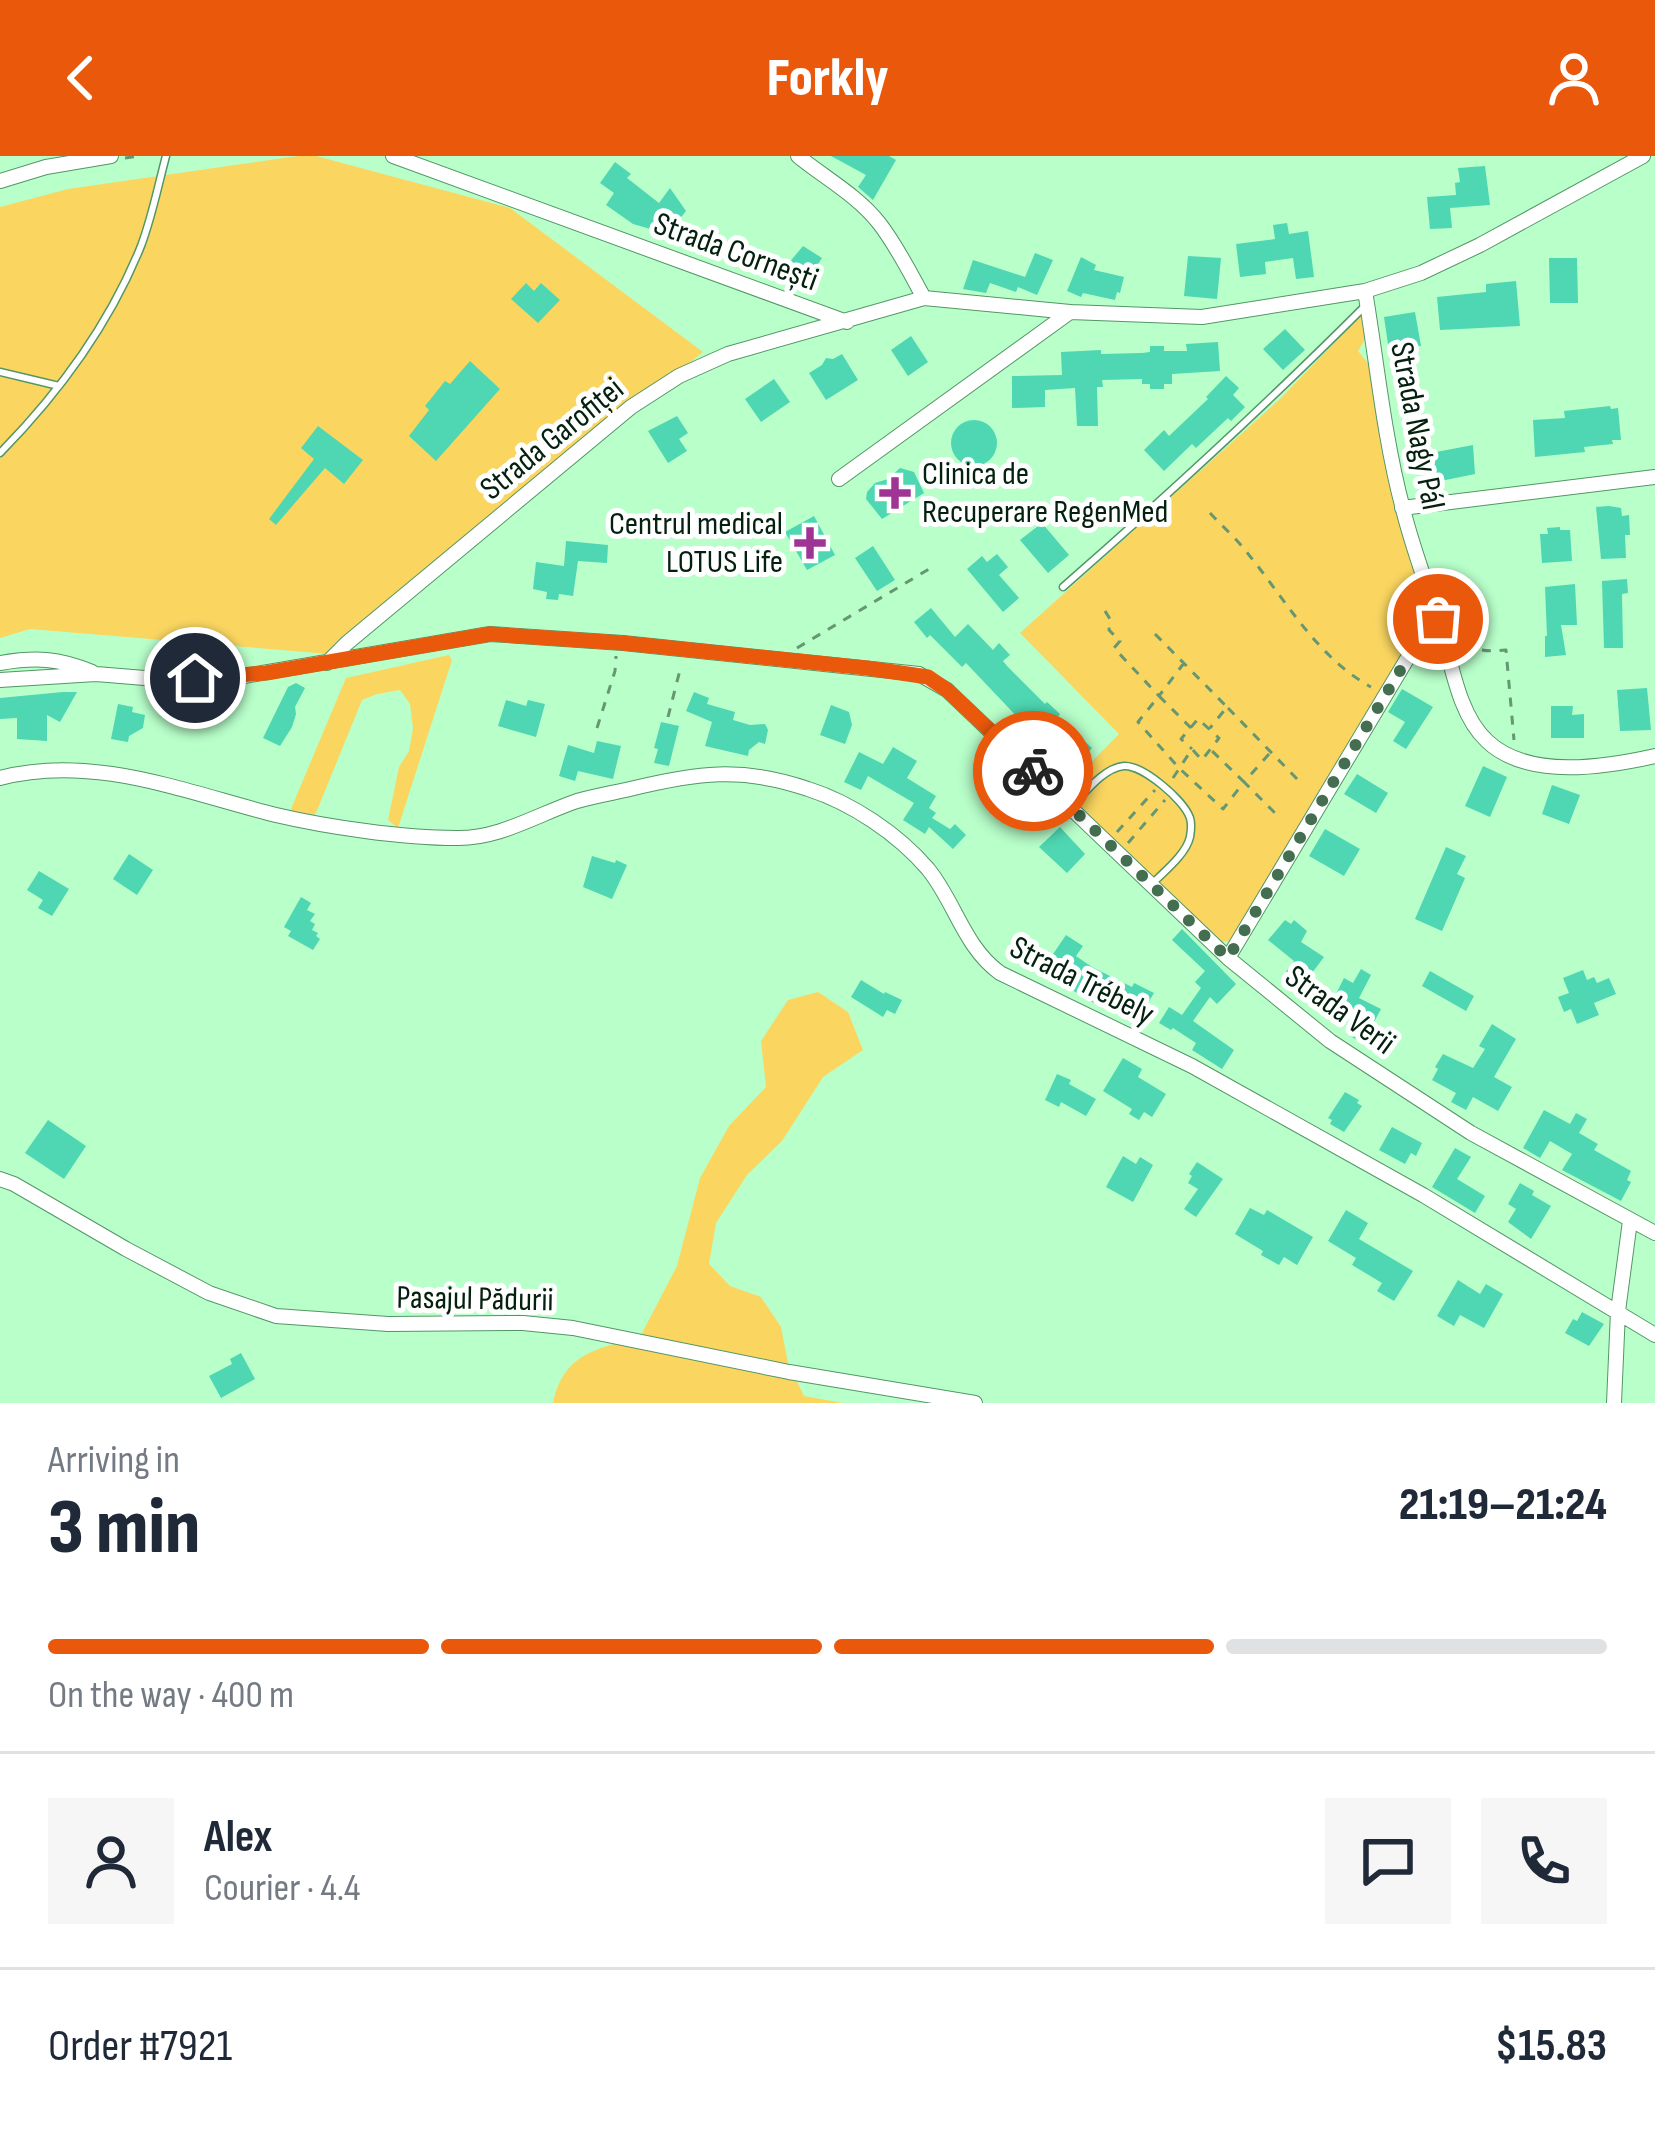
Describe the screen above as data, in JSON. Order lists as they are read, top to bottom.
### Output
{
  "streets": {
    "street": [
      "Strada Cornești",
      "Strada Nagy Pál",
      "Strada Garofiței",
      "Strada Trébely",
      "Strada Verii",
      "Pasajul Pădurii"
    ]
  },
  "crossings": [
    ["Strada Cornești", "Strada Nagy Pál"],
    ["Strada Cornești", "Strada Garofiței"],
    ["Strada Garofiței", "Strada Verii"]
  ],
  "places": {
    "health": ["Clinica de Recuperare RegenMed", "Centrul medical LOTUS Life"]
  },
  "page": {
    "header": "Forkly",
    "heading": ["3 min", "Arriving in", "21:19–21:24"],
    "panel": [
      "Alex",
      "Courier · 4.4",
      "Order #7921",
      "$15.83"
    ],
    "bar": "On the way · 400 m"
  }
}
